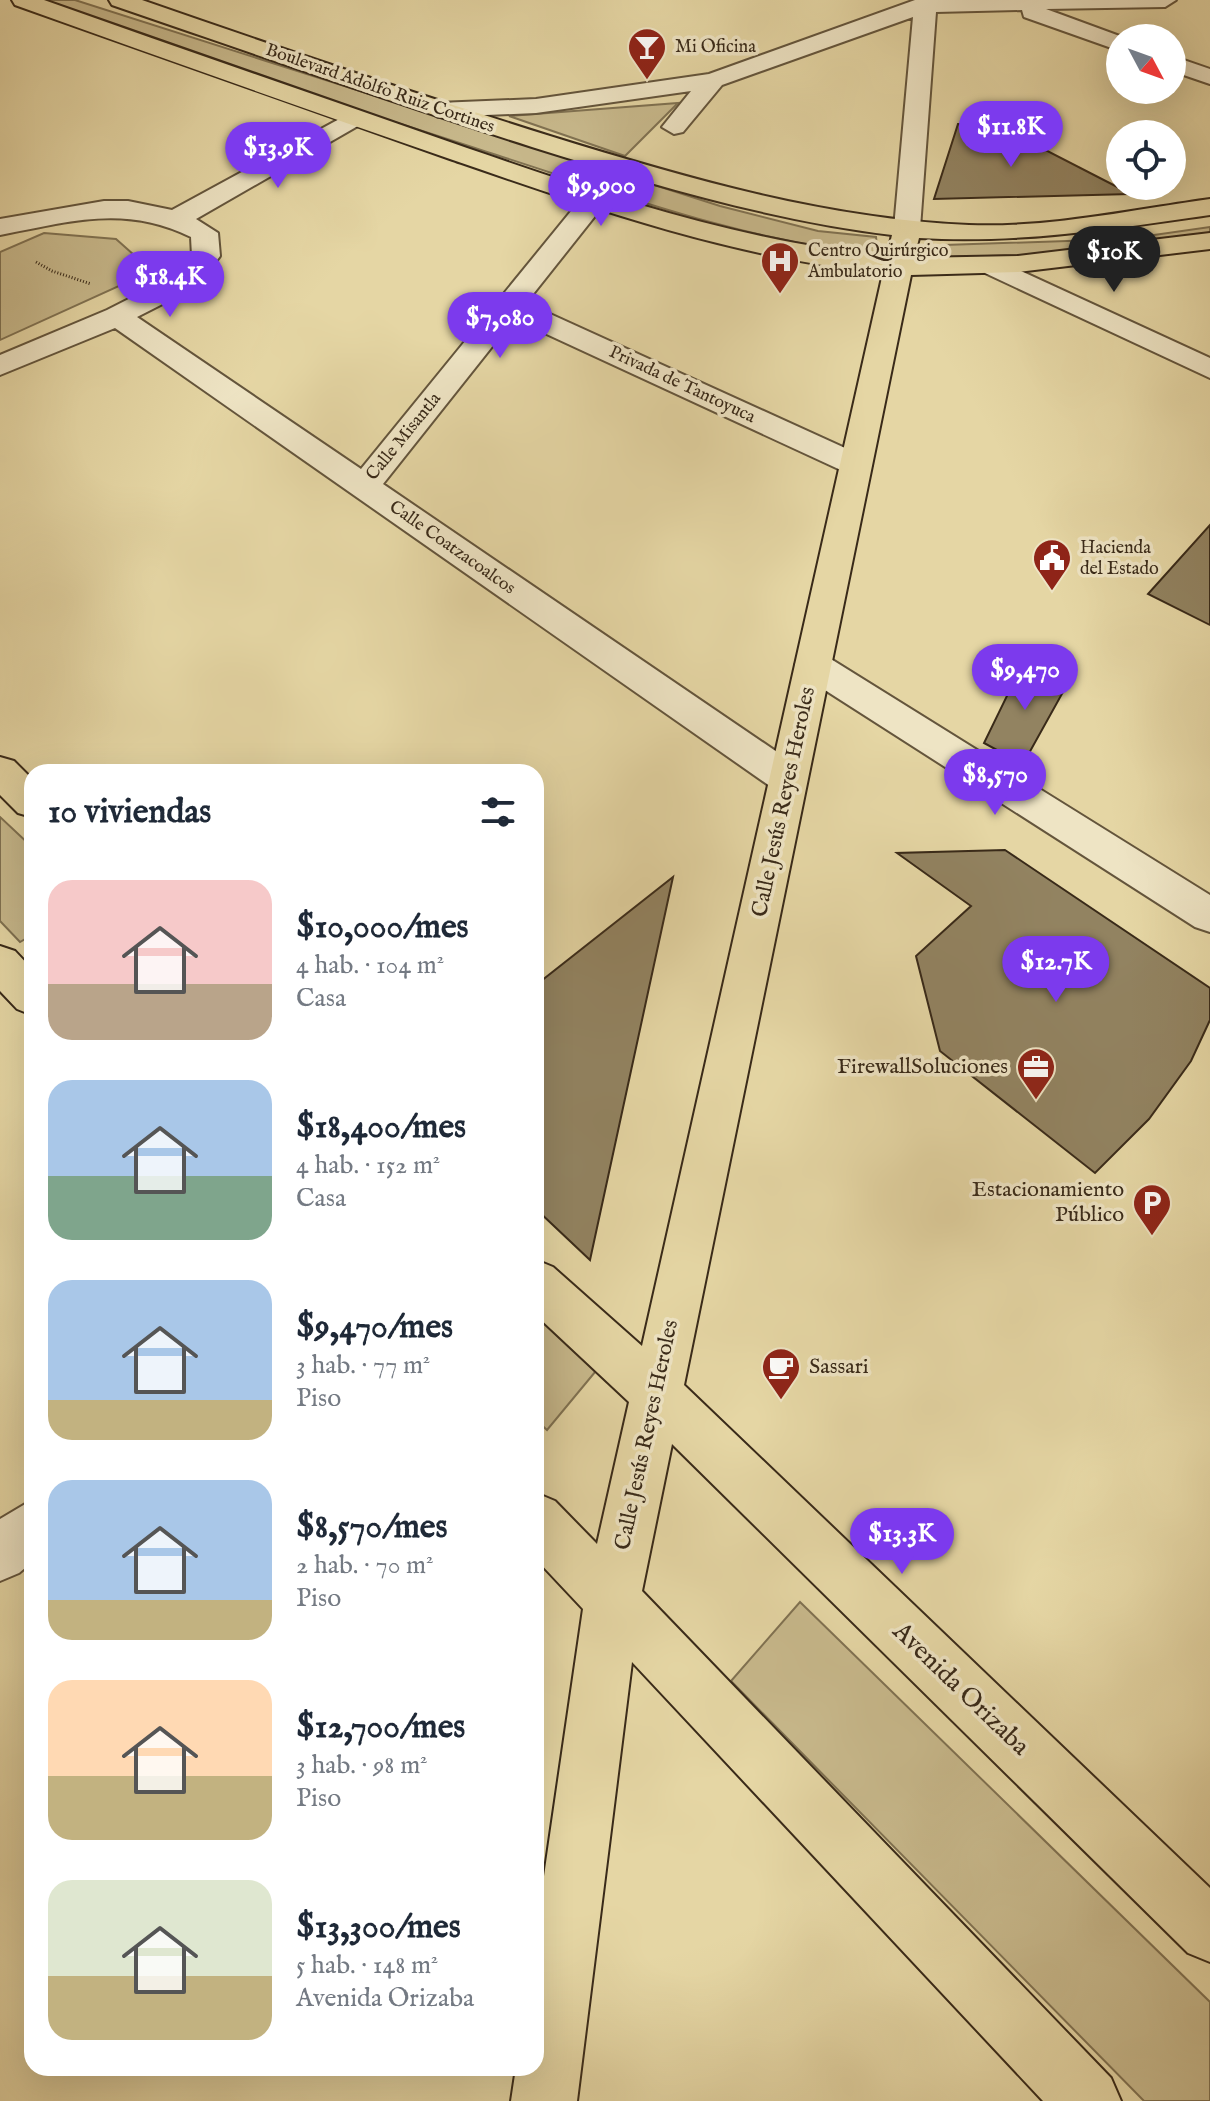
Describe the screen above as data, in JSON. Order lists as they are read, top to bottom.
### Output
{
  "streets": {
    "main road": ["Boulevard Adolfo Ruiz Cortines", "Calle Jesús Reyes Heroles", "Avenida Orizaba"],
    "street": ["Privada de Tantoyuca", "Calle Misantla", "Calle Coatzacoalcos"]
  },
  "crossings": [
    ["Boulevard Adolfo Ruiz Cortines", "Calle Misantla"],
    ["Boulevard Adolfo Ruiz Cortines", "Calle Jesús Reyes Heroles"],
    ["Privada de Tantoyuca", "Calle Misantla"],
    ["Privada de Tantoyuca", "Calle Jesús Reyes Heroles"],
    ["Calle Misantla", "Calle Coatzacoalcos"],
    ["Calle Coatzacoalcos", "Calle Jesús Reyes Heroles"],
    ["Calle Jesús Reyes Heroles", "Avenida Orizaba"]
  ],
  "places": {
    "bar": ["Mi Oficina"],
    "hospital": ["Centro Quirúrgico Ambulatorio"],
    "public building": ["Hacienda del Estado"],
    "office": ["FirewallSoluciones"],
    "parking": ["Estacionamiento Público"],
    "cafe": ["Sassari"]
  },
  "north": "bottom right",
  "page": {
    "price": [
      "$11.8K",
      "$13.9K",
      "$9,900",
      "$10K",
      "$18.4K",
      "$7,080",
      "$9,470",
      "$8,570",
      "$12.7K",
      "$13.3K"
    ],
    "heading": "10 viviendas",
    "list": [
      {
        "name": "$10,000/mes",
        "note": "4 hab. · 104 m² · Casa"
      },
      {
        "name": "$18,400/mes",
        "note": "4 hab. · 152 m² · Casa"
      },
      {
        "name": "$9,470/mes",
        "note": "3 hab. · 77 m² · Piso"
      },
      {
        "name": "$8,570/mes",
        "note": "2 hab. · 70 m² · Piso"
      },
      {
        "name": "$12,700/mes",
        "note": "3 hab. · 98 m² · Piso"
      },
      {
        "name": "$13,300/mes",
        "note": "5 hab. · 148 m² · Avenida Orizaba"
      }
    ]
  }
}
